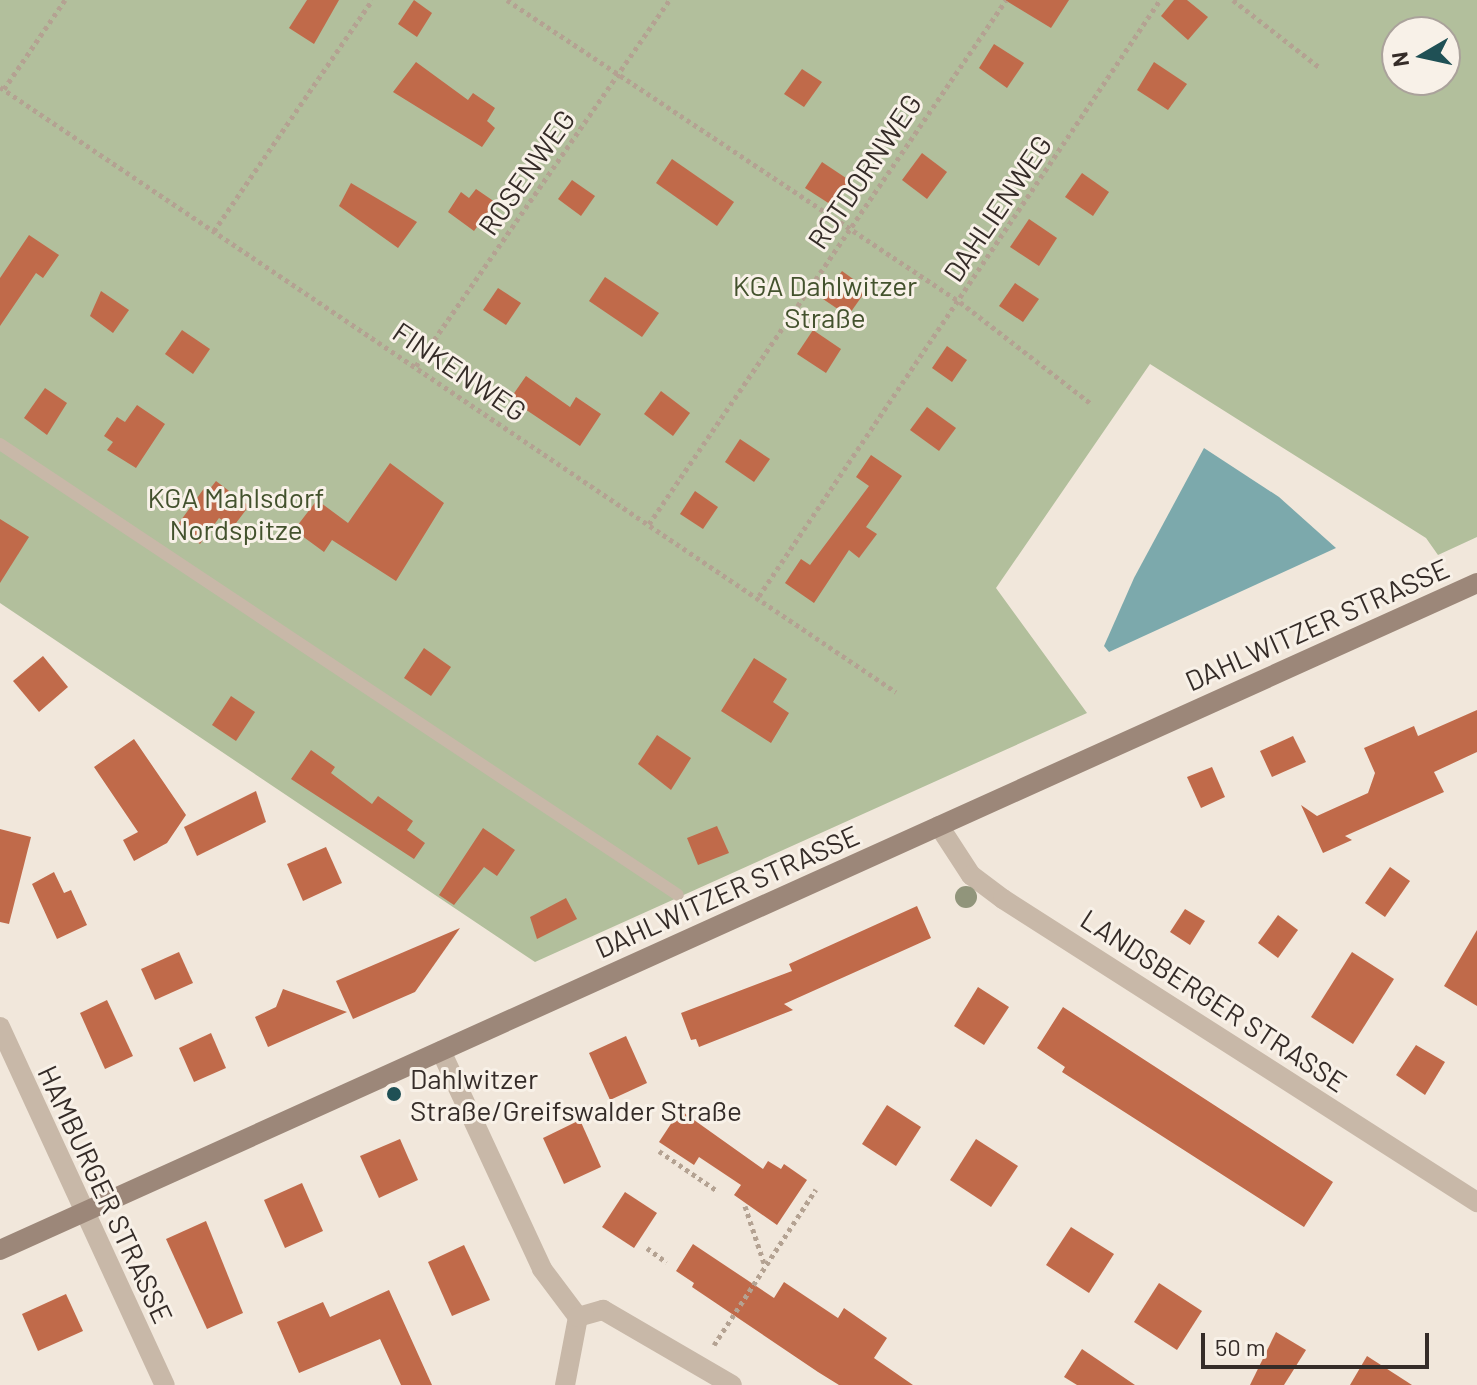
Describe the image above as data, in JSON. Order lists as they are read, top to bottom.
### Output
{
  "streets": {
    "main road": ["DAHLWITZER STRASSE"],
    "street": ["LANDSBERGER STRASSE", "HAMBURGER STRASSE"],
    "path": [
      "ROTDORNWEG",
      "ROSENWEG",
      "DAHLIENWEG",
      "FINKENWEG"
    ]
  },
  "crossings": [
    ["ROTDORNWEG", "FINKENWEG"],
    ["ROSENWEG", "FINKENWEG"],
    ["DAHLIENWEG", "FINKENWEG"],
    ["DAHLWITZER STRASSE", "LANDSBERGER STRASSE"],
    ["DAHLWITZER STRASSE", "HAMBURGER STRASSE"]
  ],
  "parks": ["KGA Dahlwitzer Straße", "KGA Mahlsdorf Nordspitze"],
  "places": ["Dahlwitzer Straße/Greifswalder Straße"],
  "scale_bar": "50 m",
  "north": "left"
}
